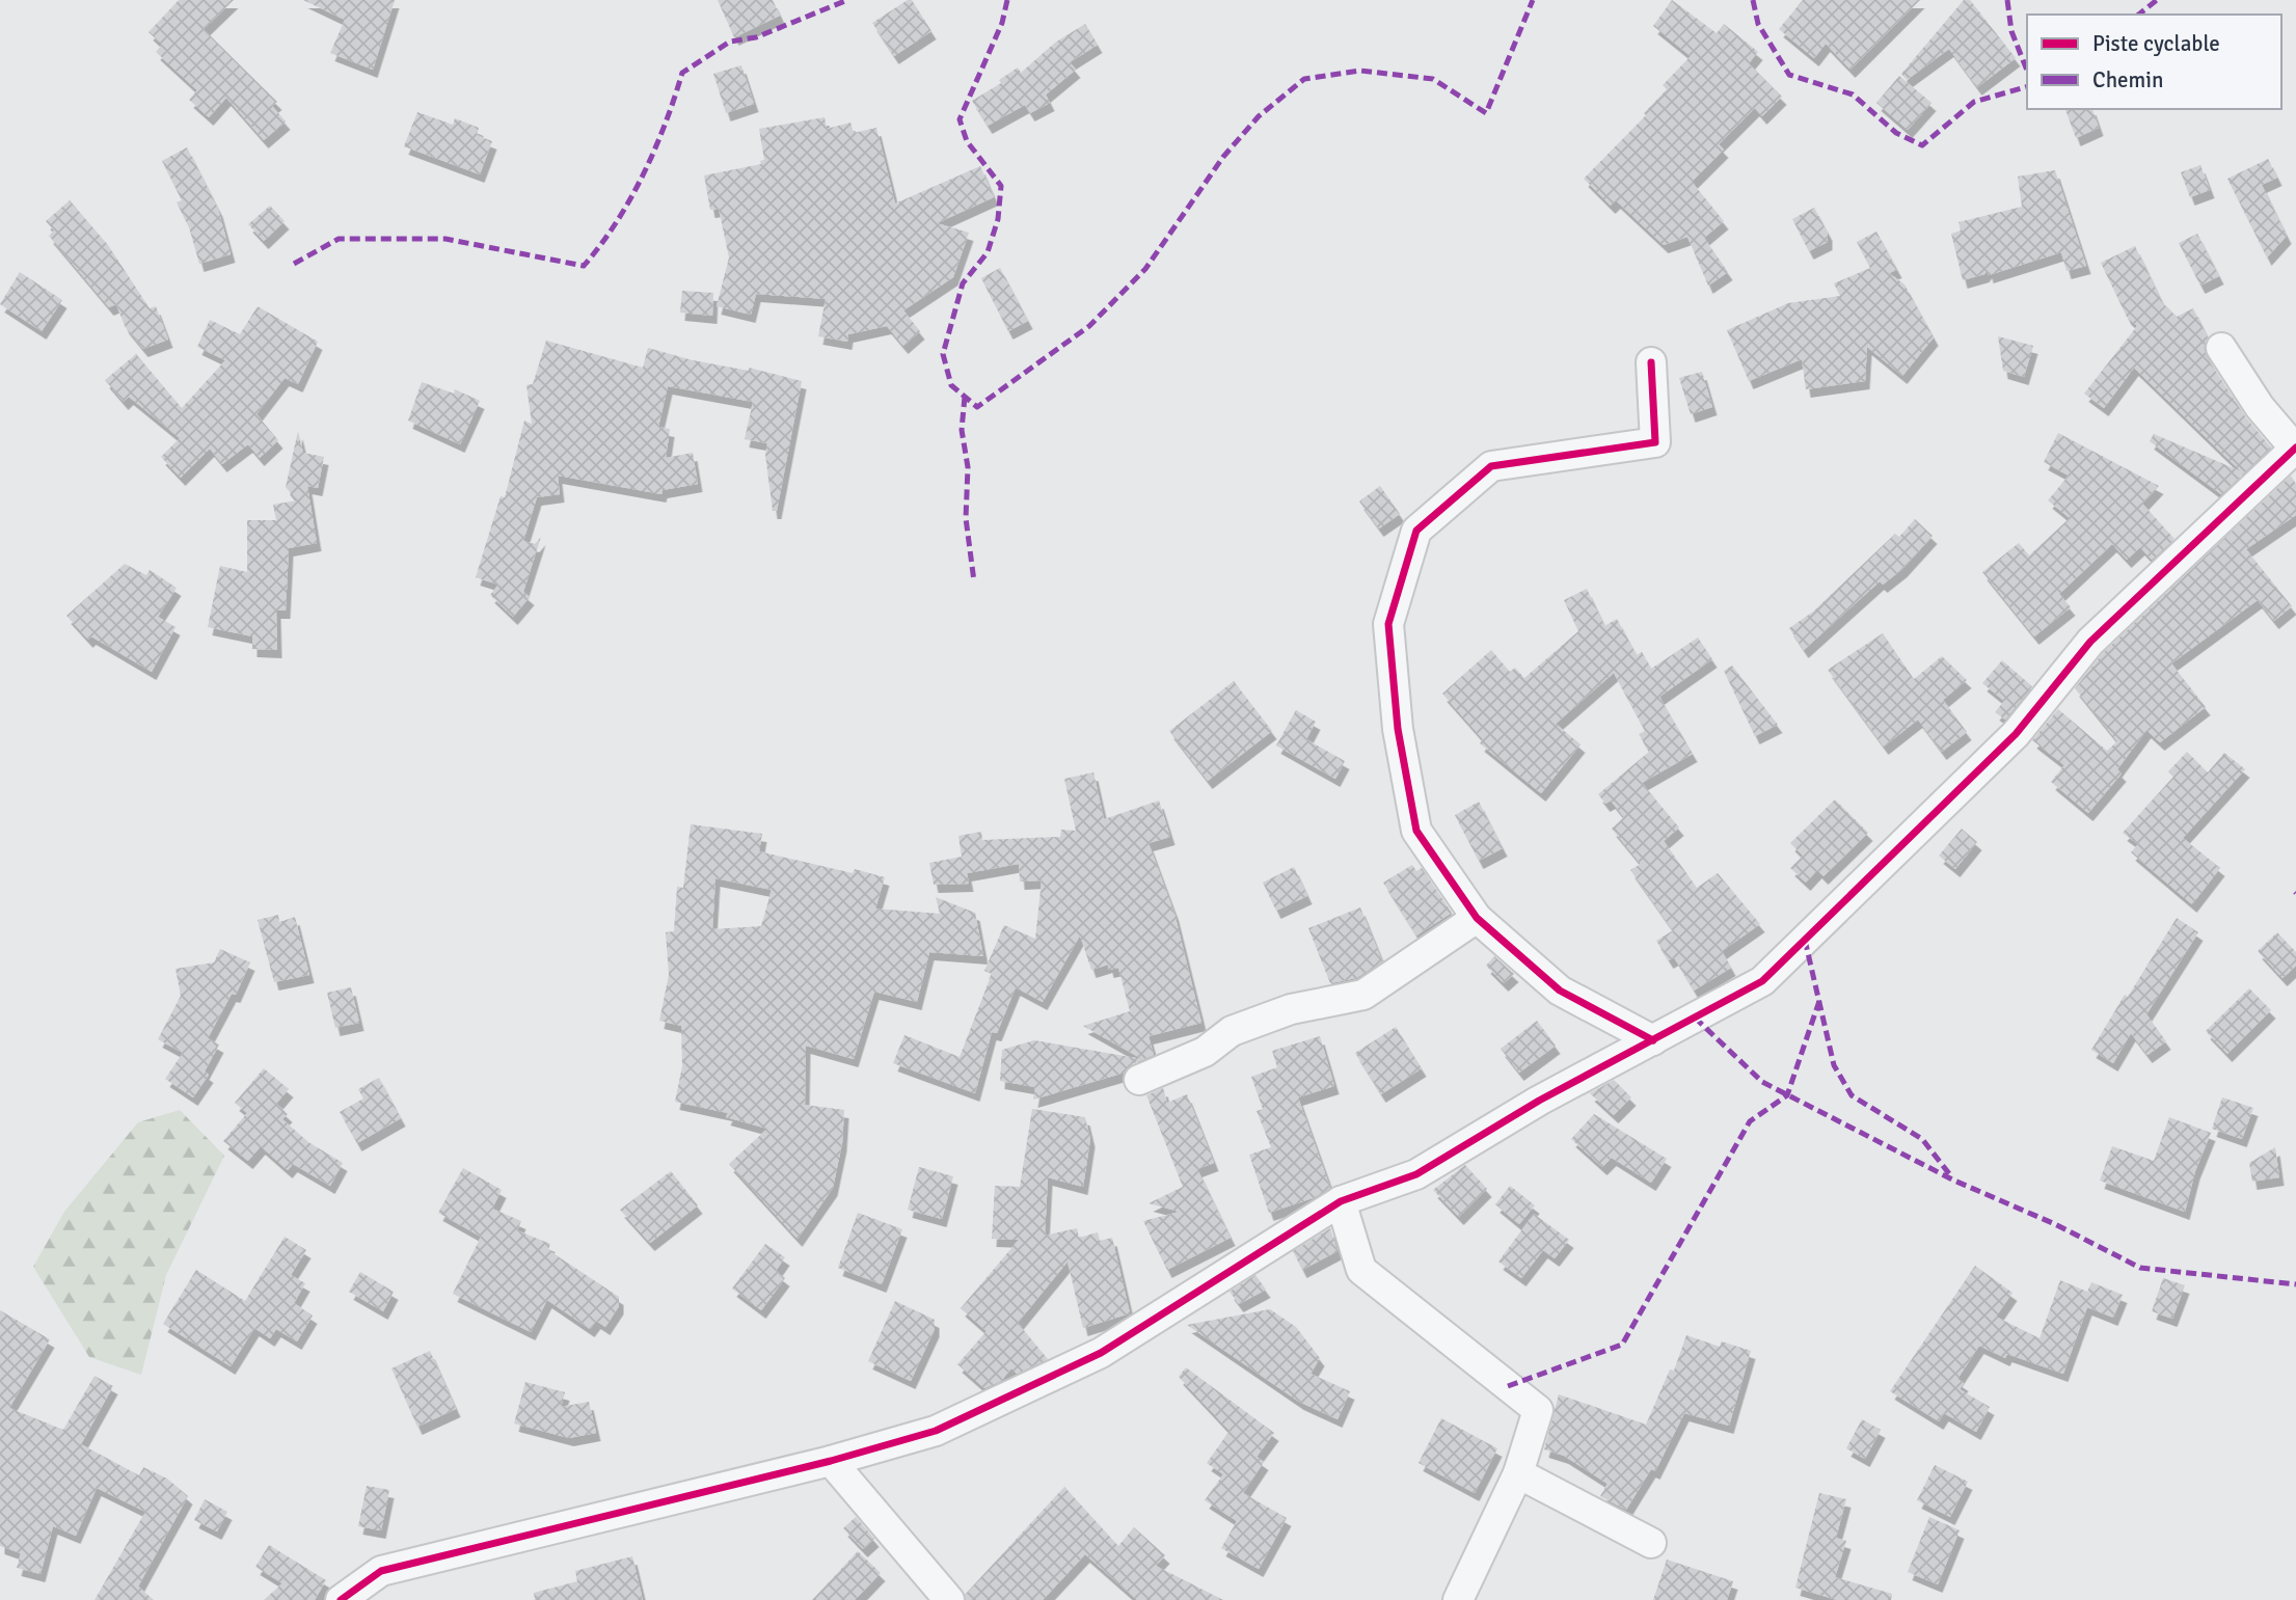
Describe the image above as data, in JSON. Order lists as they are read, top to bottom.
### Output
{
  "legend": ["Piste cyclable", "Chemin"]
}
